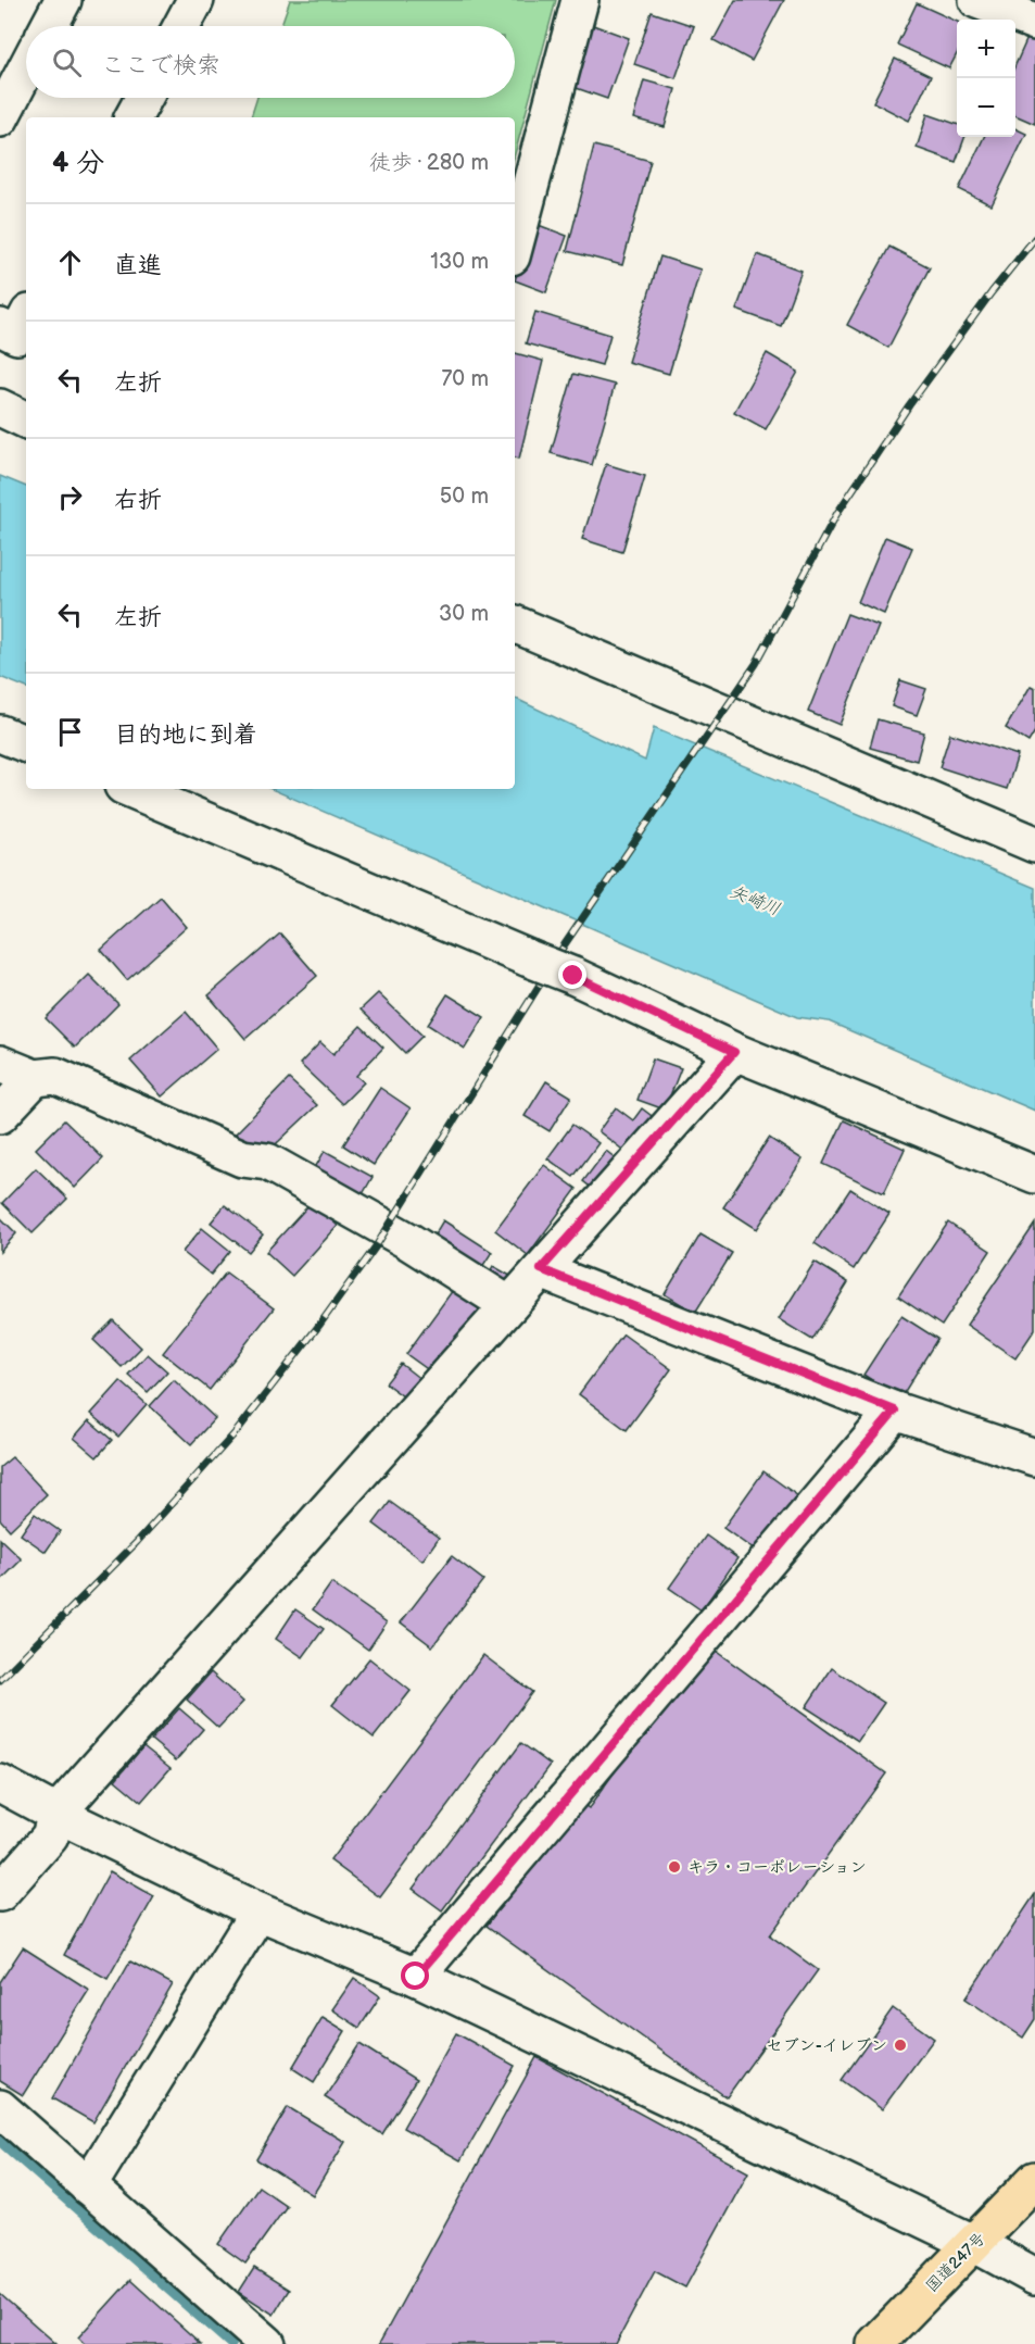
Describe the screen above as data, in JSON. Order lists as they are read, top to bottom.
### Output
{
  "streets": {
    "highway": ["国道247号"]
  },
  "water": ["矢崎川"],
  "places": ["キラ・コーポレーション", "セブン-イレブン"],
  "page": {
    "map_buttons": ["+", "−"],
    "search": "ここで検索",
    "heading": ["4 分", "徒歩 · 280 m"],
    "list": [
      ["直進", "130 m"],
      ["左折", "70 m"],
      ["右折", "50 m"],
      ["左折", "30 m"],
      "目的地に到着"
    ]
  }
}
